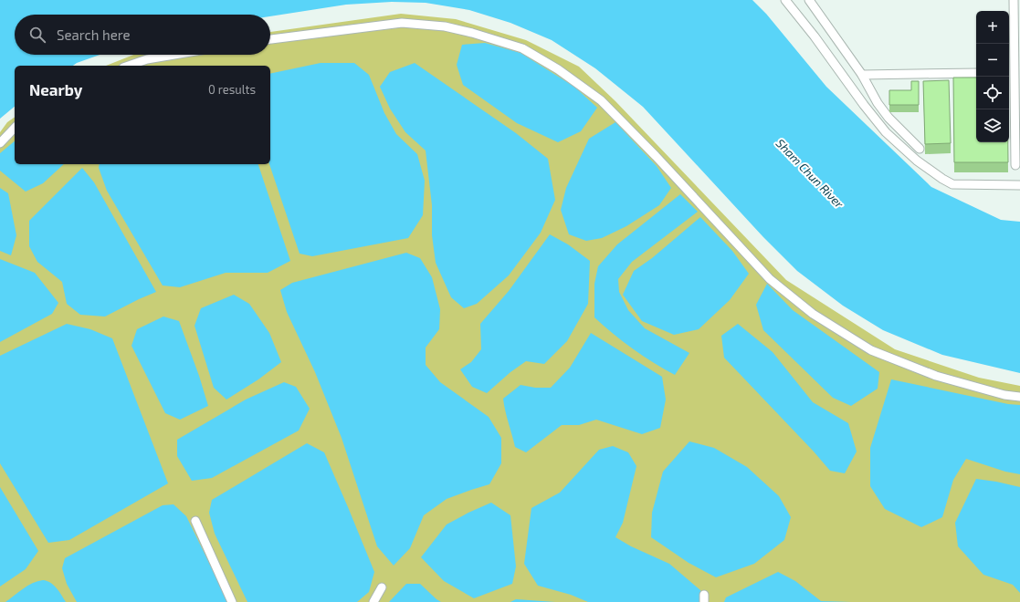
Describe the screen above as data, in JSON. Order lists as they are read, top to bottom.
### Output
{
  "water": ["Sham Chun River"],
  "page": {
    "map_buttons": ["+", "−"],
    "search": "Search here",
    "heading": ["Nearby", "0 results"]
  }
}
